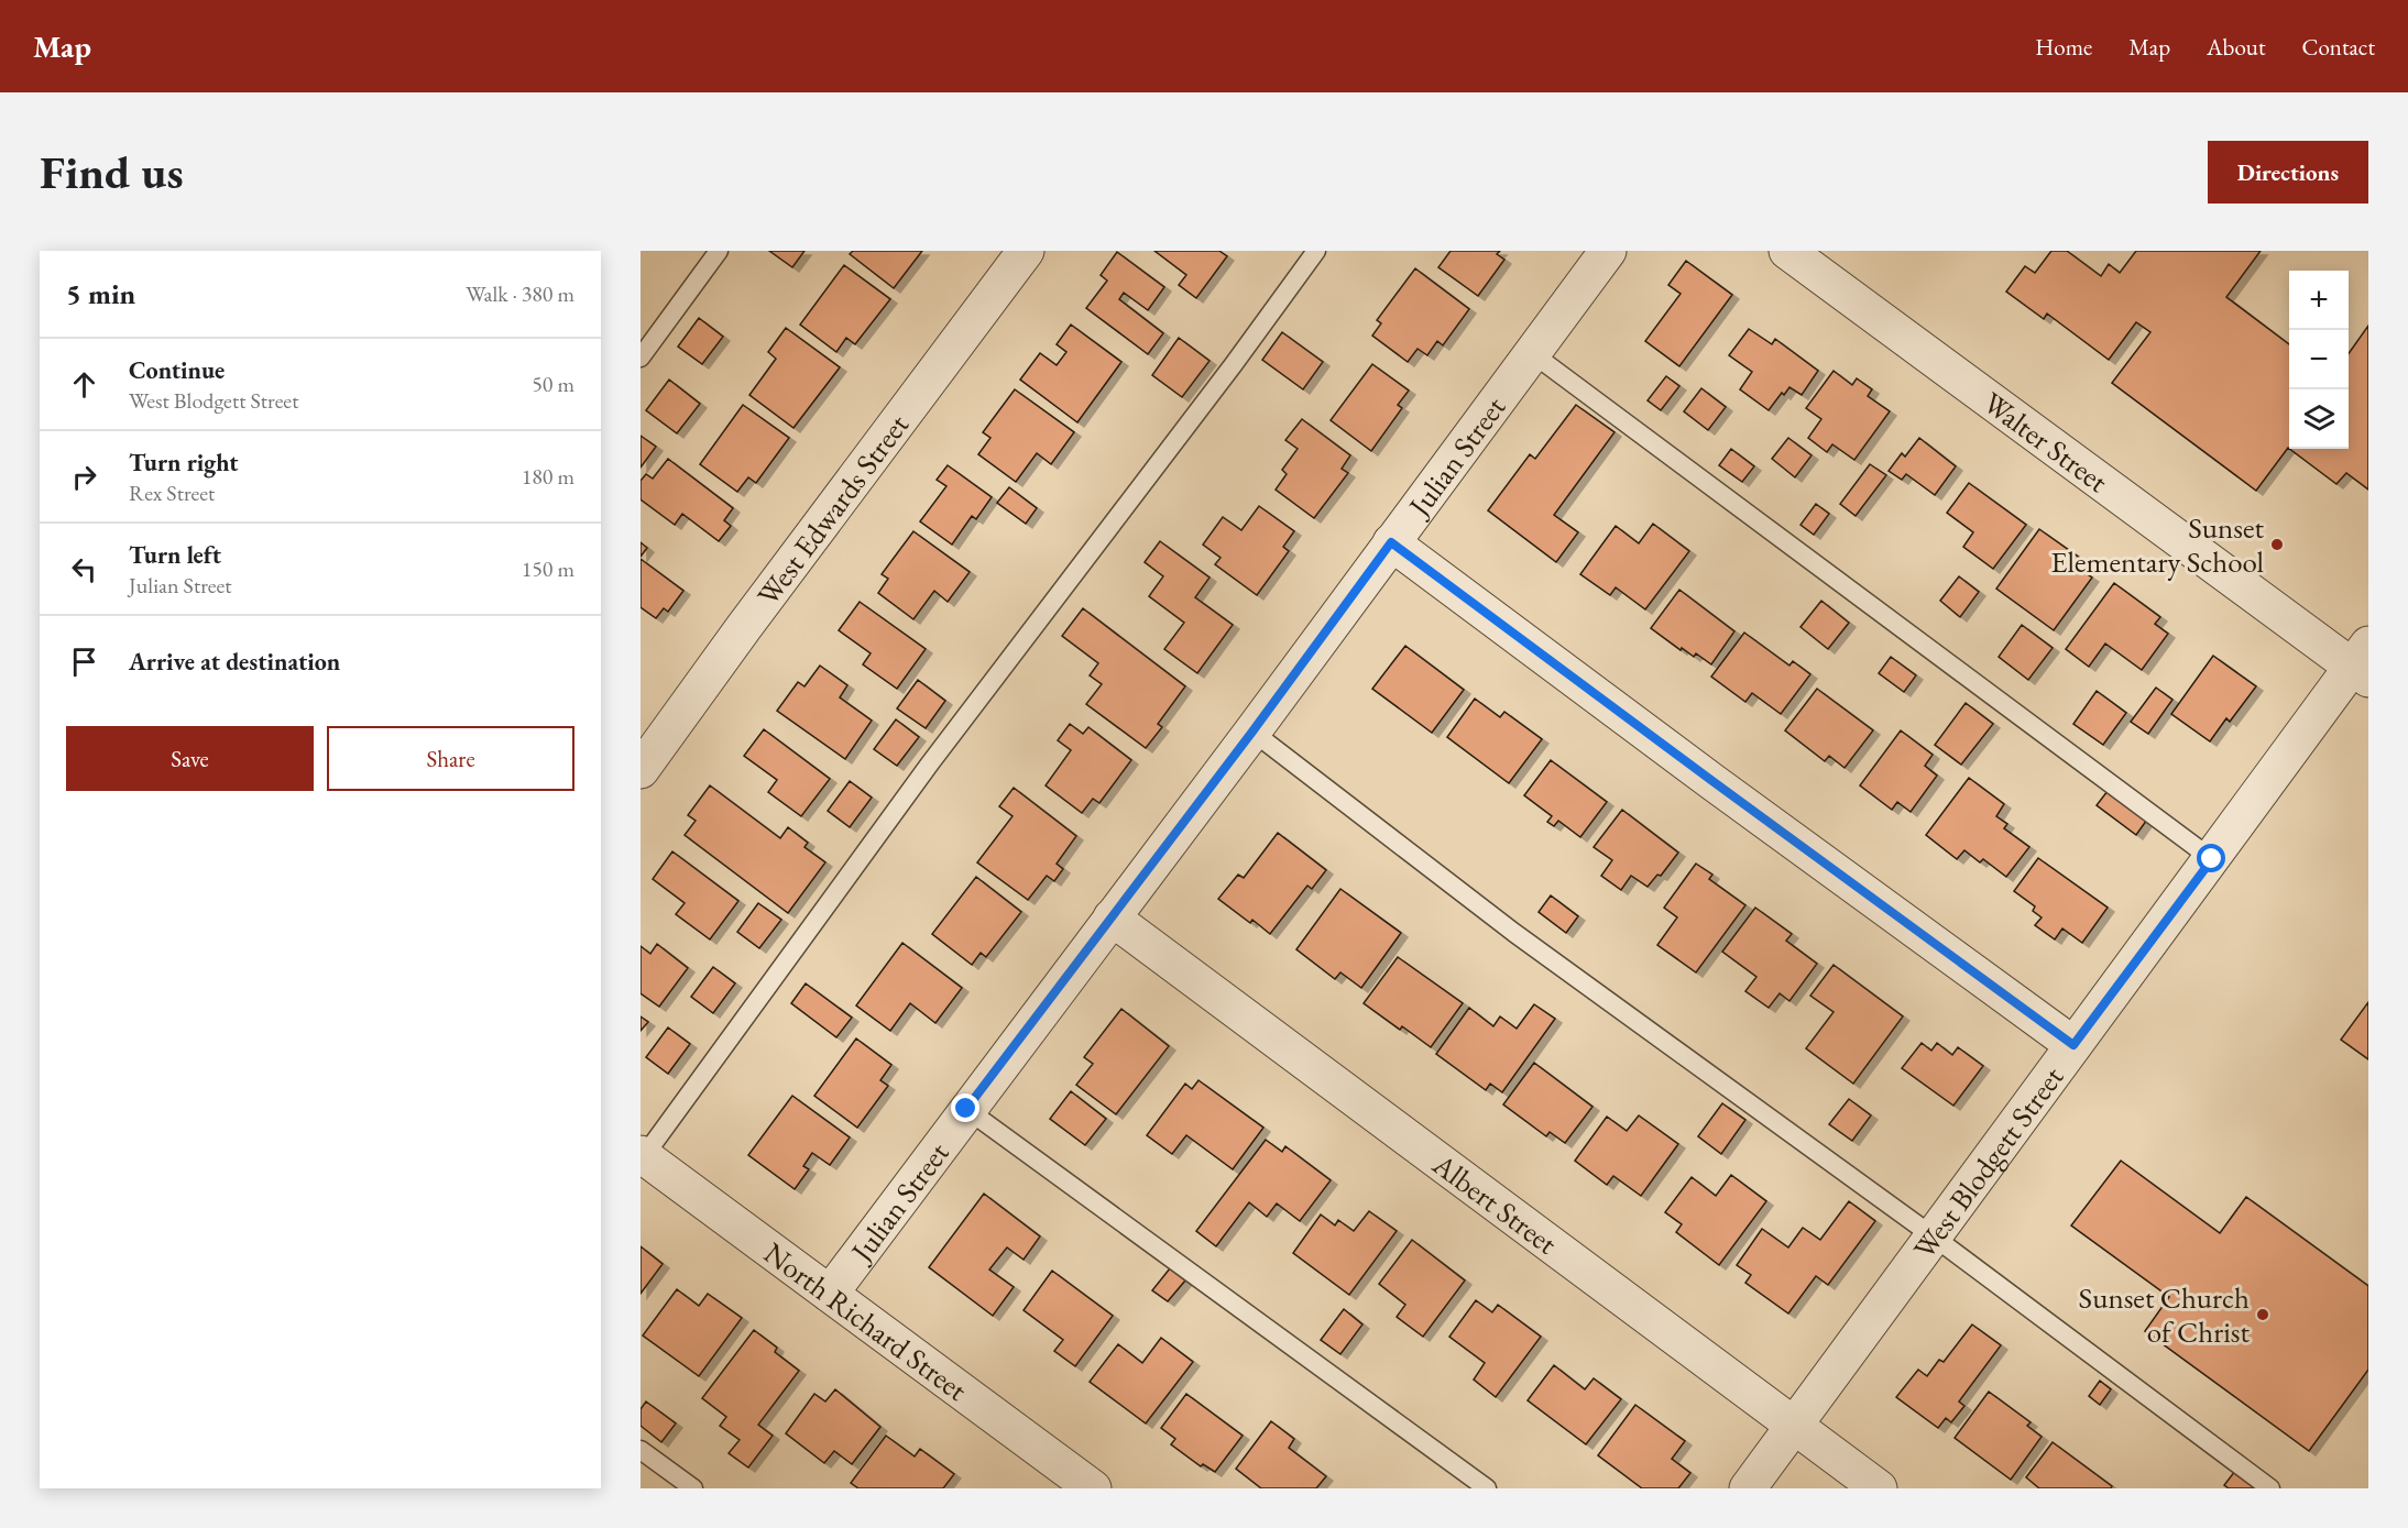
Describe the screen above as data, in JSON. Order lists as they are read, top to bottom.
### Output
{
  "streets": {
    "street": [
      "Walter Street",
      "Julian Street",
      "West Edwards Street",
      "West Blodgett Street",
      "Albert Street",
      "North Richard Street"
    ]
  },
  "crossings": [
    ["Walter Street", "West Blodgett Street"],
    ["Julian Street", "Albert Street"],
    ["Julian Street", "North Richard Street"],
    ["West Blodgett Street", "Albert Street"]
  ],
  "places": ["Sunset Elementary School", "Sunset Church of Christ"],
  "page": {
    "header": "Map",
    "nav": [
      "Home",
      "Map",
      "About",
      "Contact"
    ],
    "buttons": [
      "Directions",
      ["Save", "Share"]
    ],
    "title": "Find us",
    "heading": ["5 min", "Walk · 380 m"],
    "map_buttons": ["+", "−"],
    "list": [
      ["Continue", "West Blodgett Street", "50 m"],
      ["Turn right", "Rex Street", "180 m"],
      ["Turn left", "Julian Street", "150 m"],
      "Arrive at destination"
    ]
  }
}
